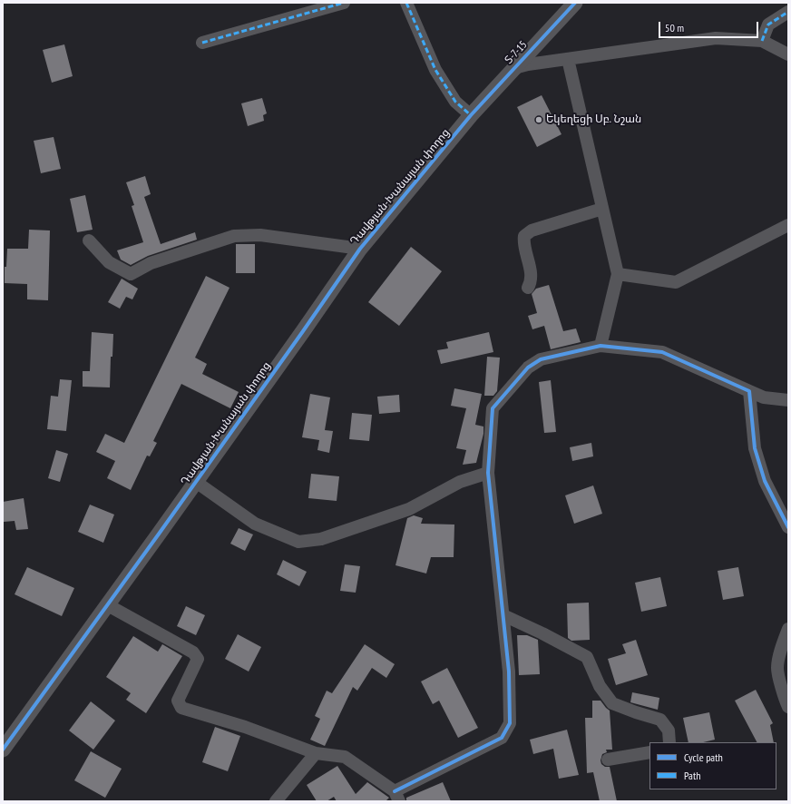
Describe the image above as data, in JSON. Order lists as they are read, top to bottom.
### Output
{
  "streets": {
    "street": ["Տ-7-15", "Դավթյան-Խանայան փողոց"]
  },
  "crossings": [
    ["Տ-7-15", "Դավթյան-Խանայան փողոց"]
  ],
  "places": ["Եկեղեցի Սբ. Նշան"],
  "legend": ["Cycle path", "Path"],
  "scale_bar": "50 m"
}
